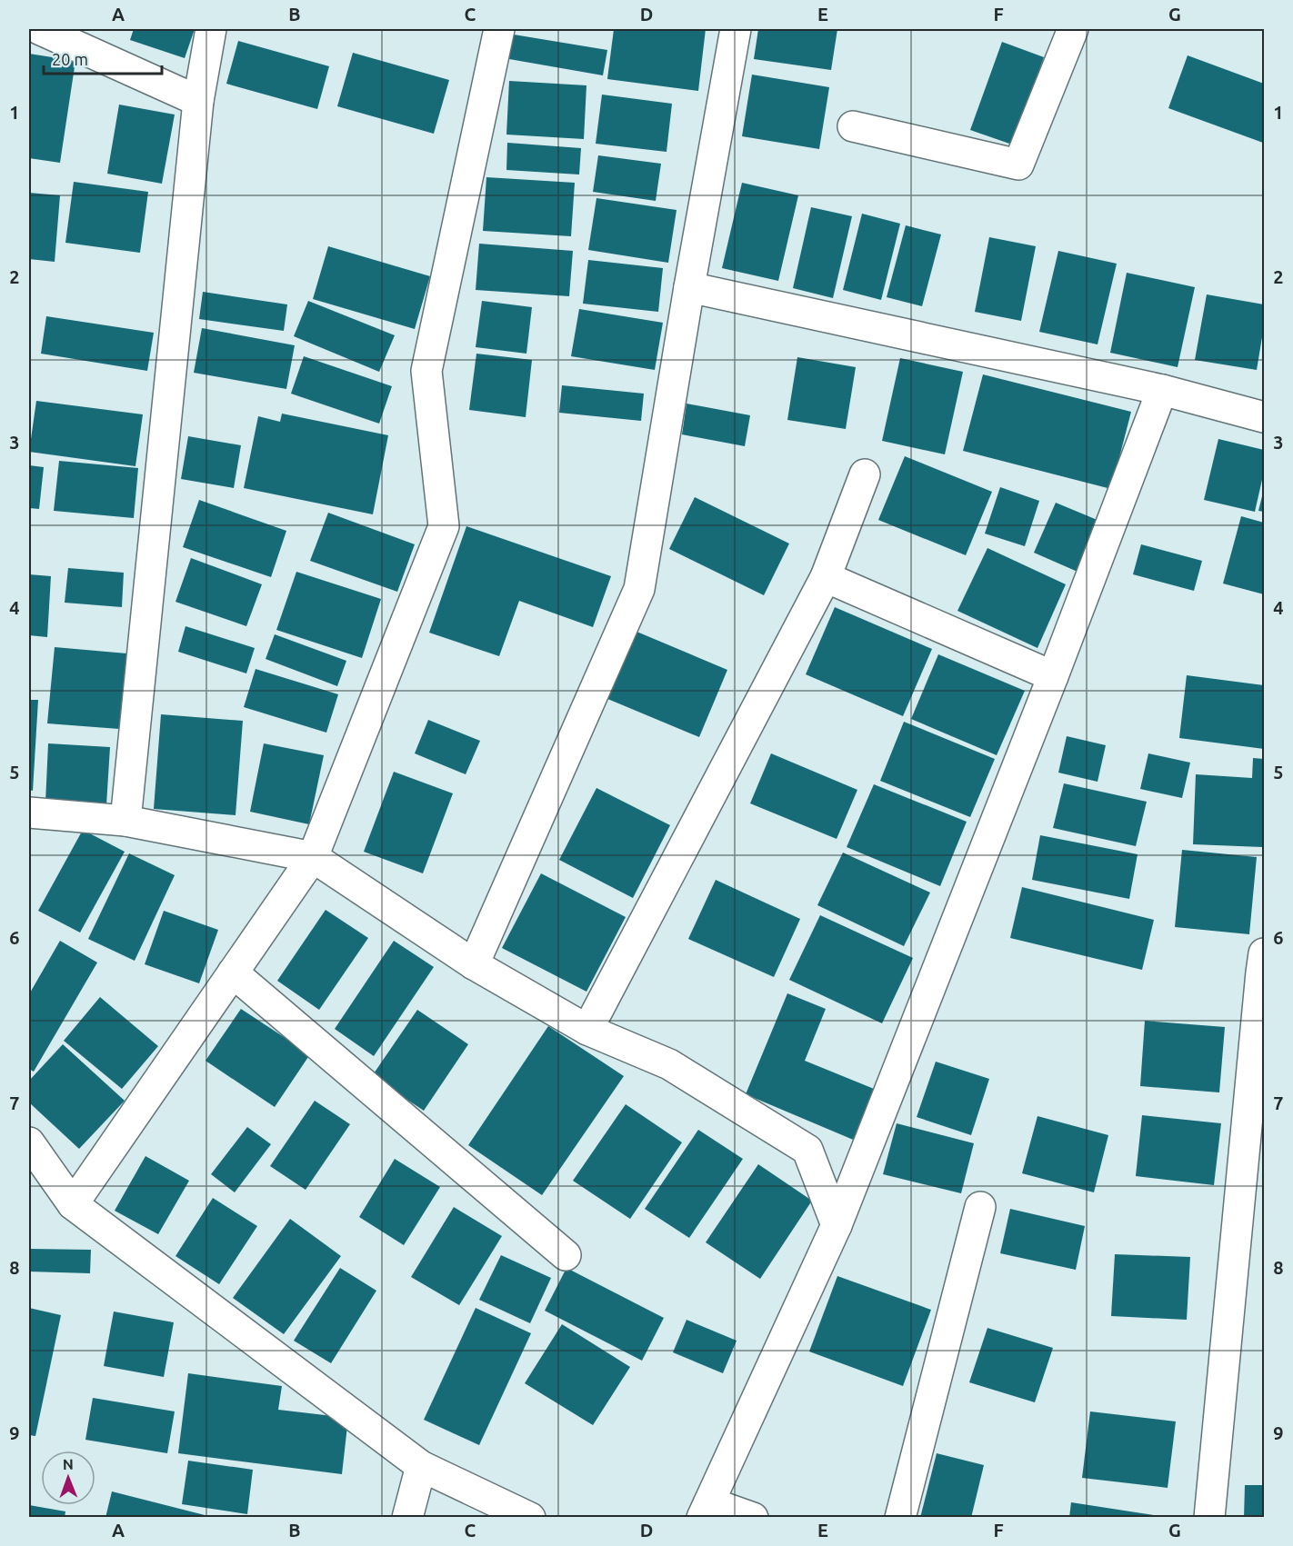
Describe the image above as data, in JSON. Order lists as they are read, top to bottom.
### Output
{
  "scale_bar": "20 m",
  "north": "top",
  "grid": {
    "columns": [
      "A",
      "B",
      "C",
      "D",
      "E",
      "F",
      "G"
    ],
    "rows": [
      "1",
      "2",
      "3",
      "4",
      "5",
      "6",
      "7",
      "8",
      "9"
    ]
  }
}
